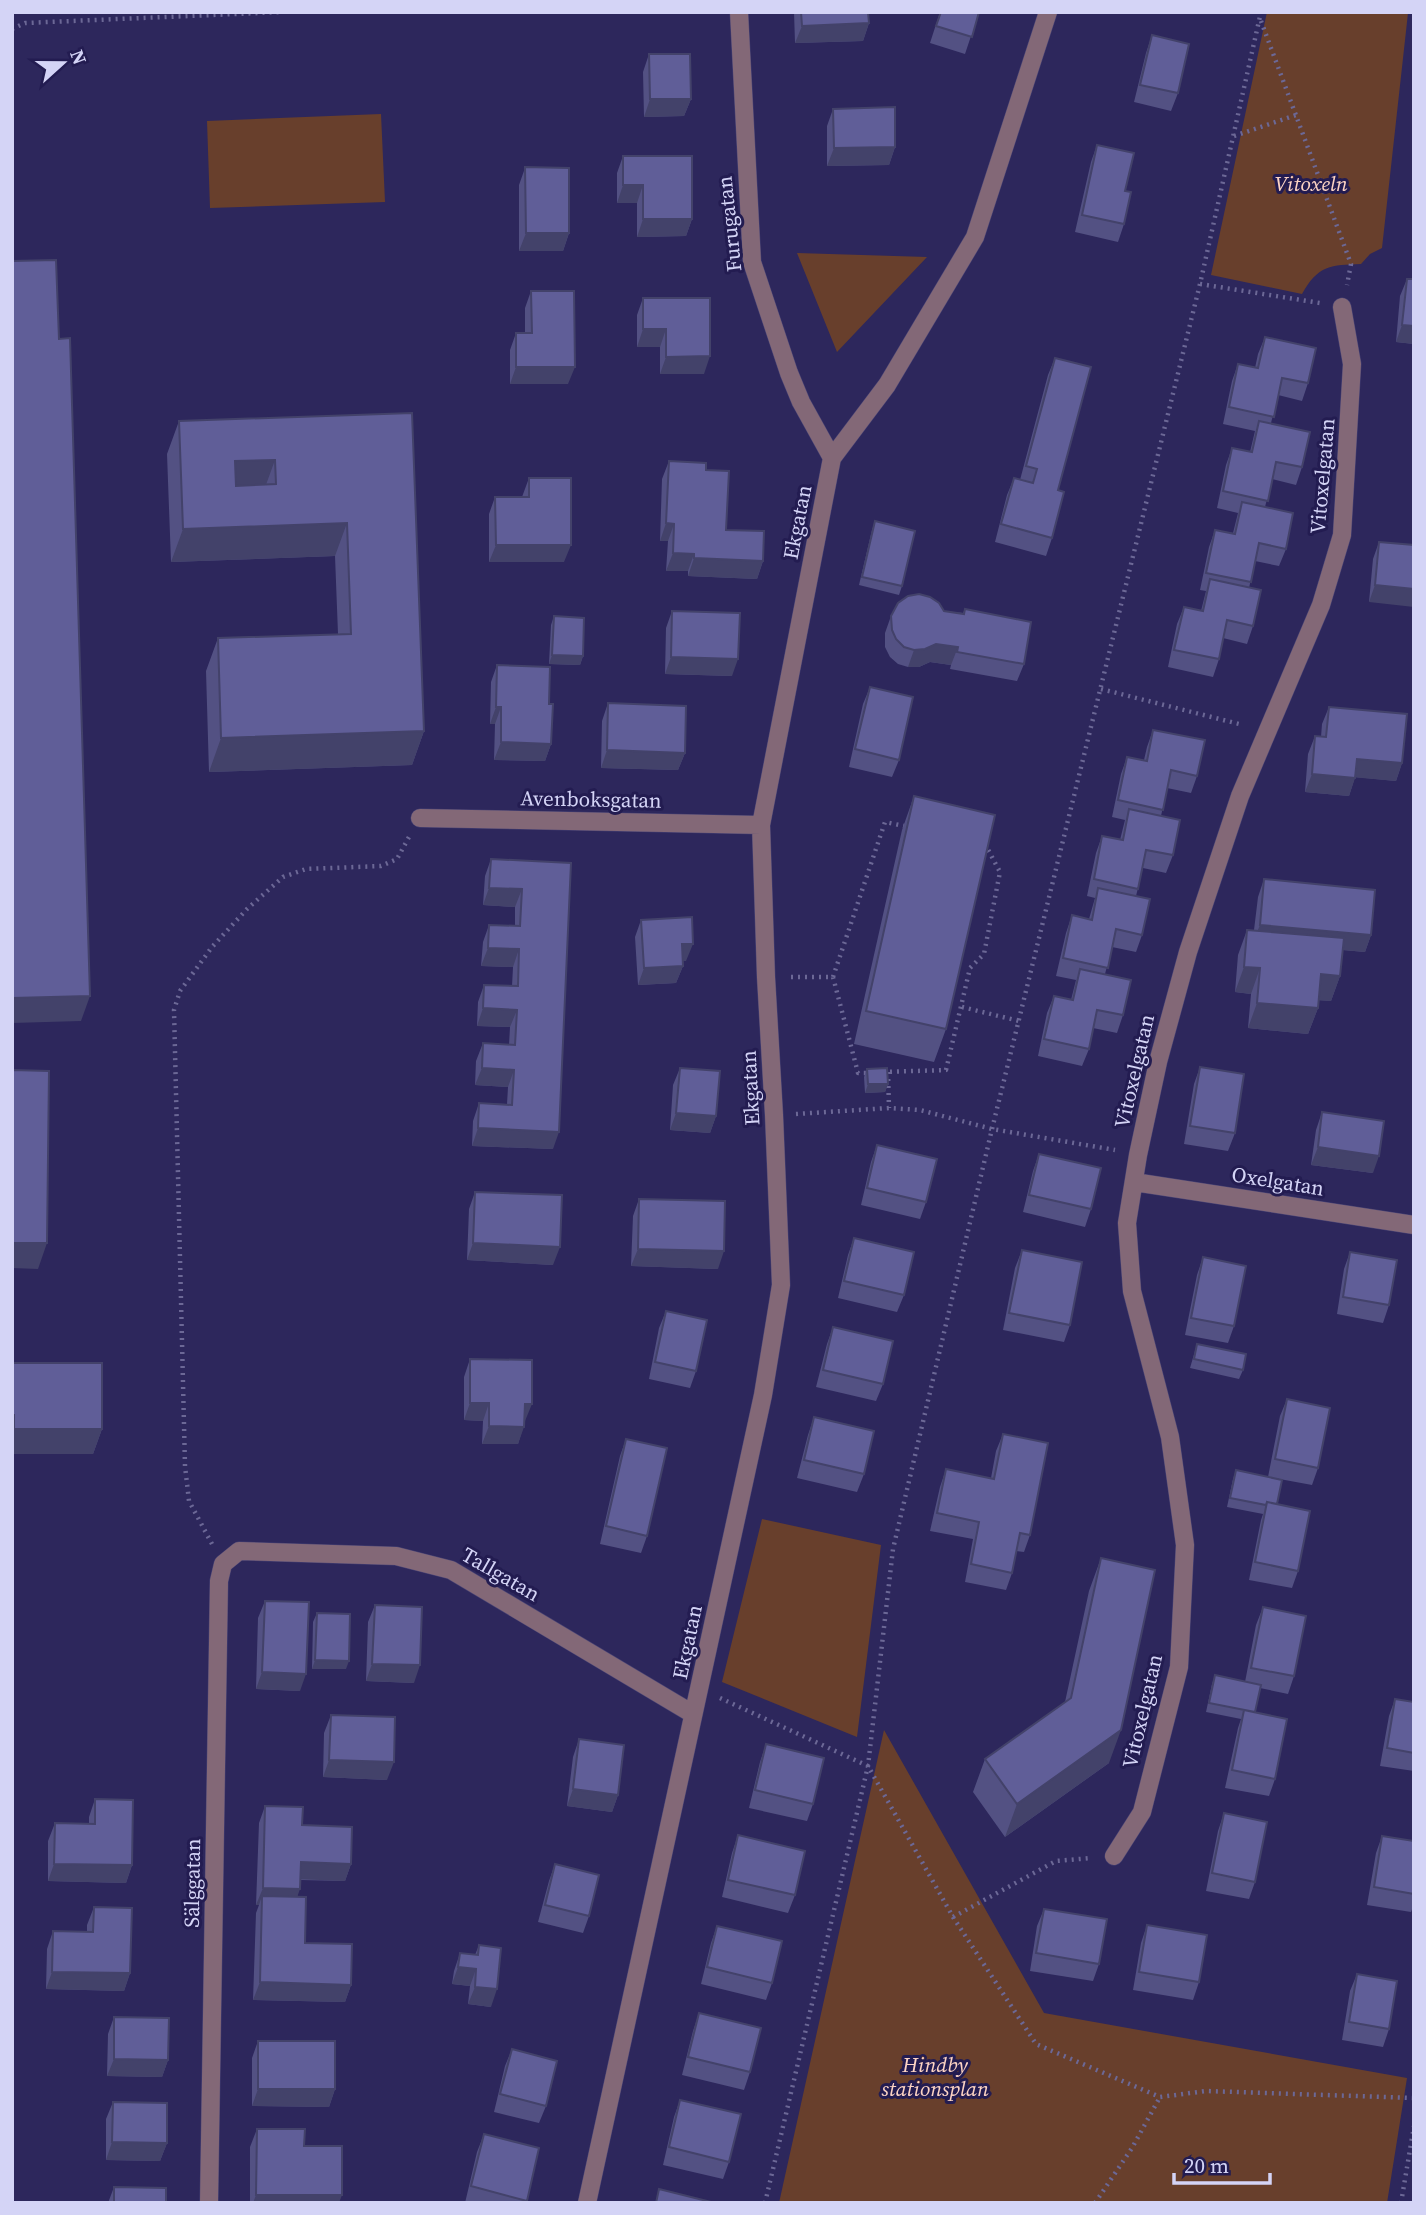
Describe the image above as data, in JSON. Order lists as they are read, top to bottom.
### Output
{
  "streets": {
    "street": [
      "Furugatan",
      "Vitoxelgatan",
      "Ekgatan",
      "Avenboksgatan",
      "Oxelgatan",
      "Tallgatan",
      "Sälggatan"
    ]
  },
  "crossings": [
    ["Furugatan", "Ekgatan"],
    ["Vitoxelgatan", "Oxelgatan"],
    ["Ekgatan", "Avenboksgatan"],
    ["Ekgatan", "Tallgatan"],
    ["Tallgatan", "Sälggatan"]
  ],
  "parks": ["Vitoxeln", "Hindby stationsplan"],
  "scale_bar": "20 m",
  "north": "right"
}
